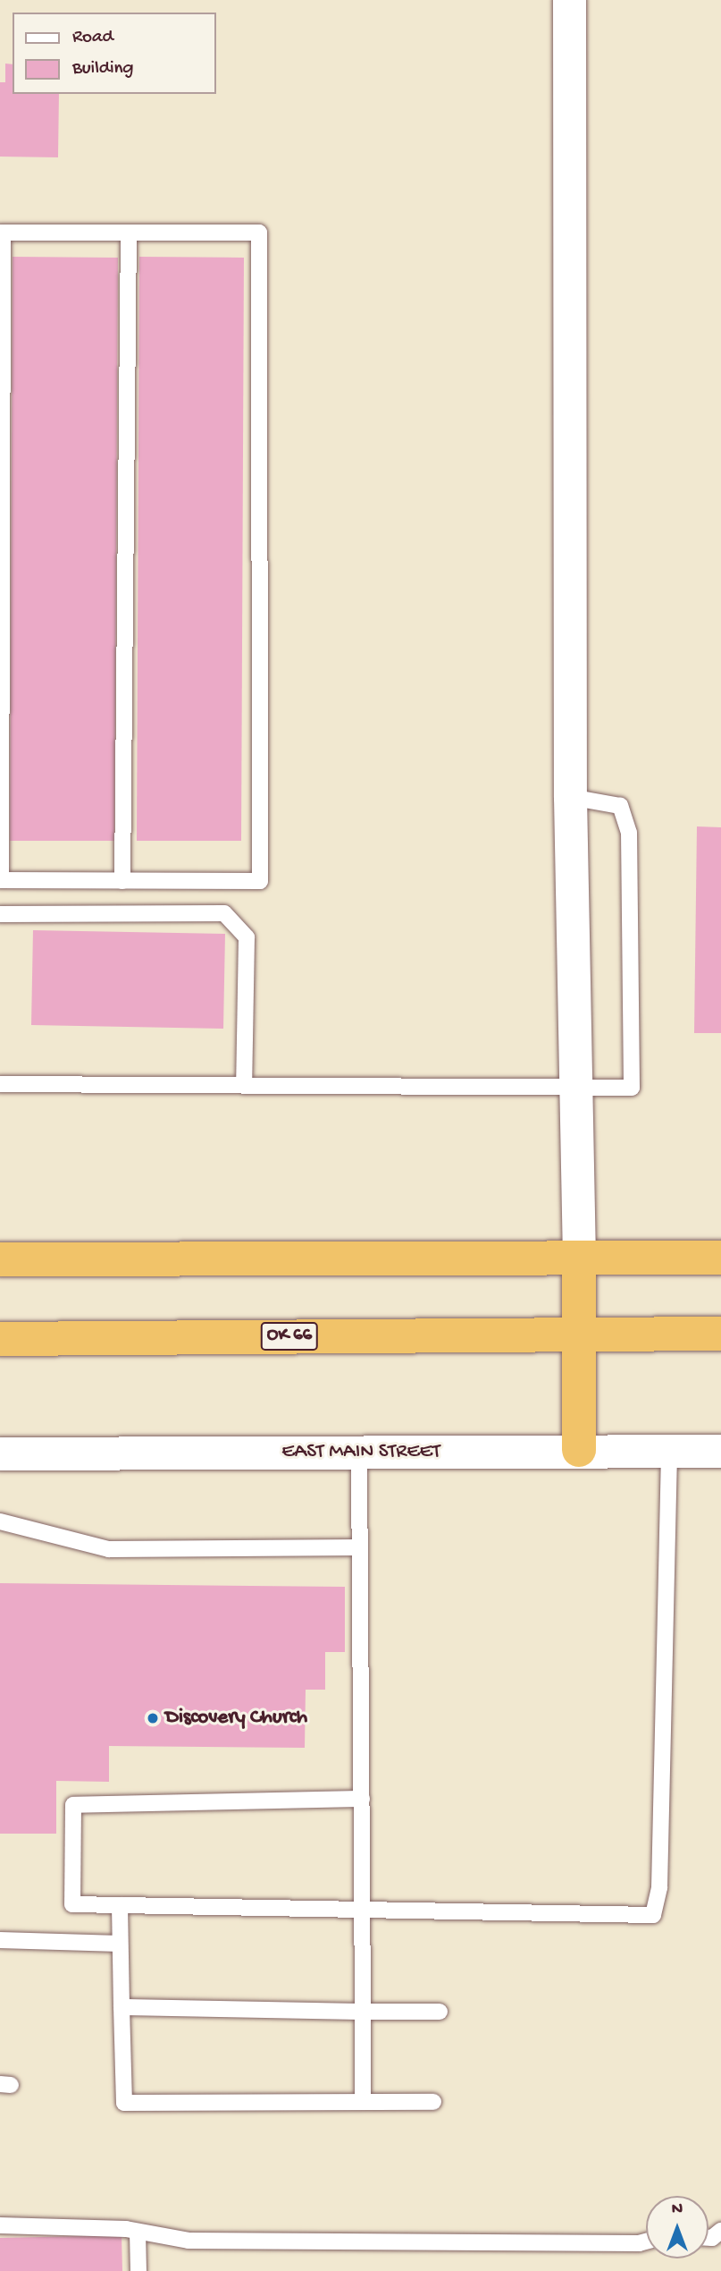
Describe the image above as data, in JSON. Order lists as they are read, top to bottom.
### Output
{
  "streets": {
    "highway": ["OK 66"],
    "street": ["EAST MAIN STREET"]
  },
  "places": ["Discovery Church"],
  "legend": ["Road", "Building"],
  "north": "top"
}
